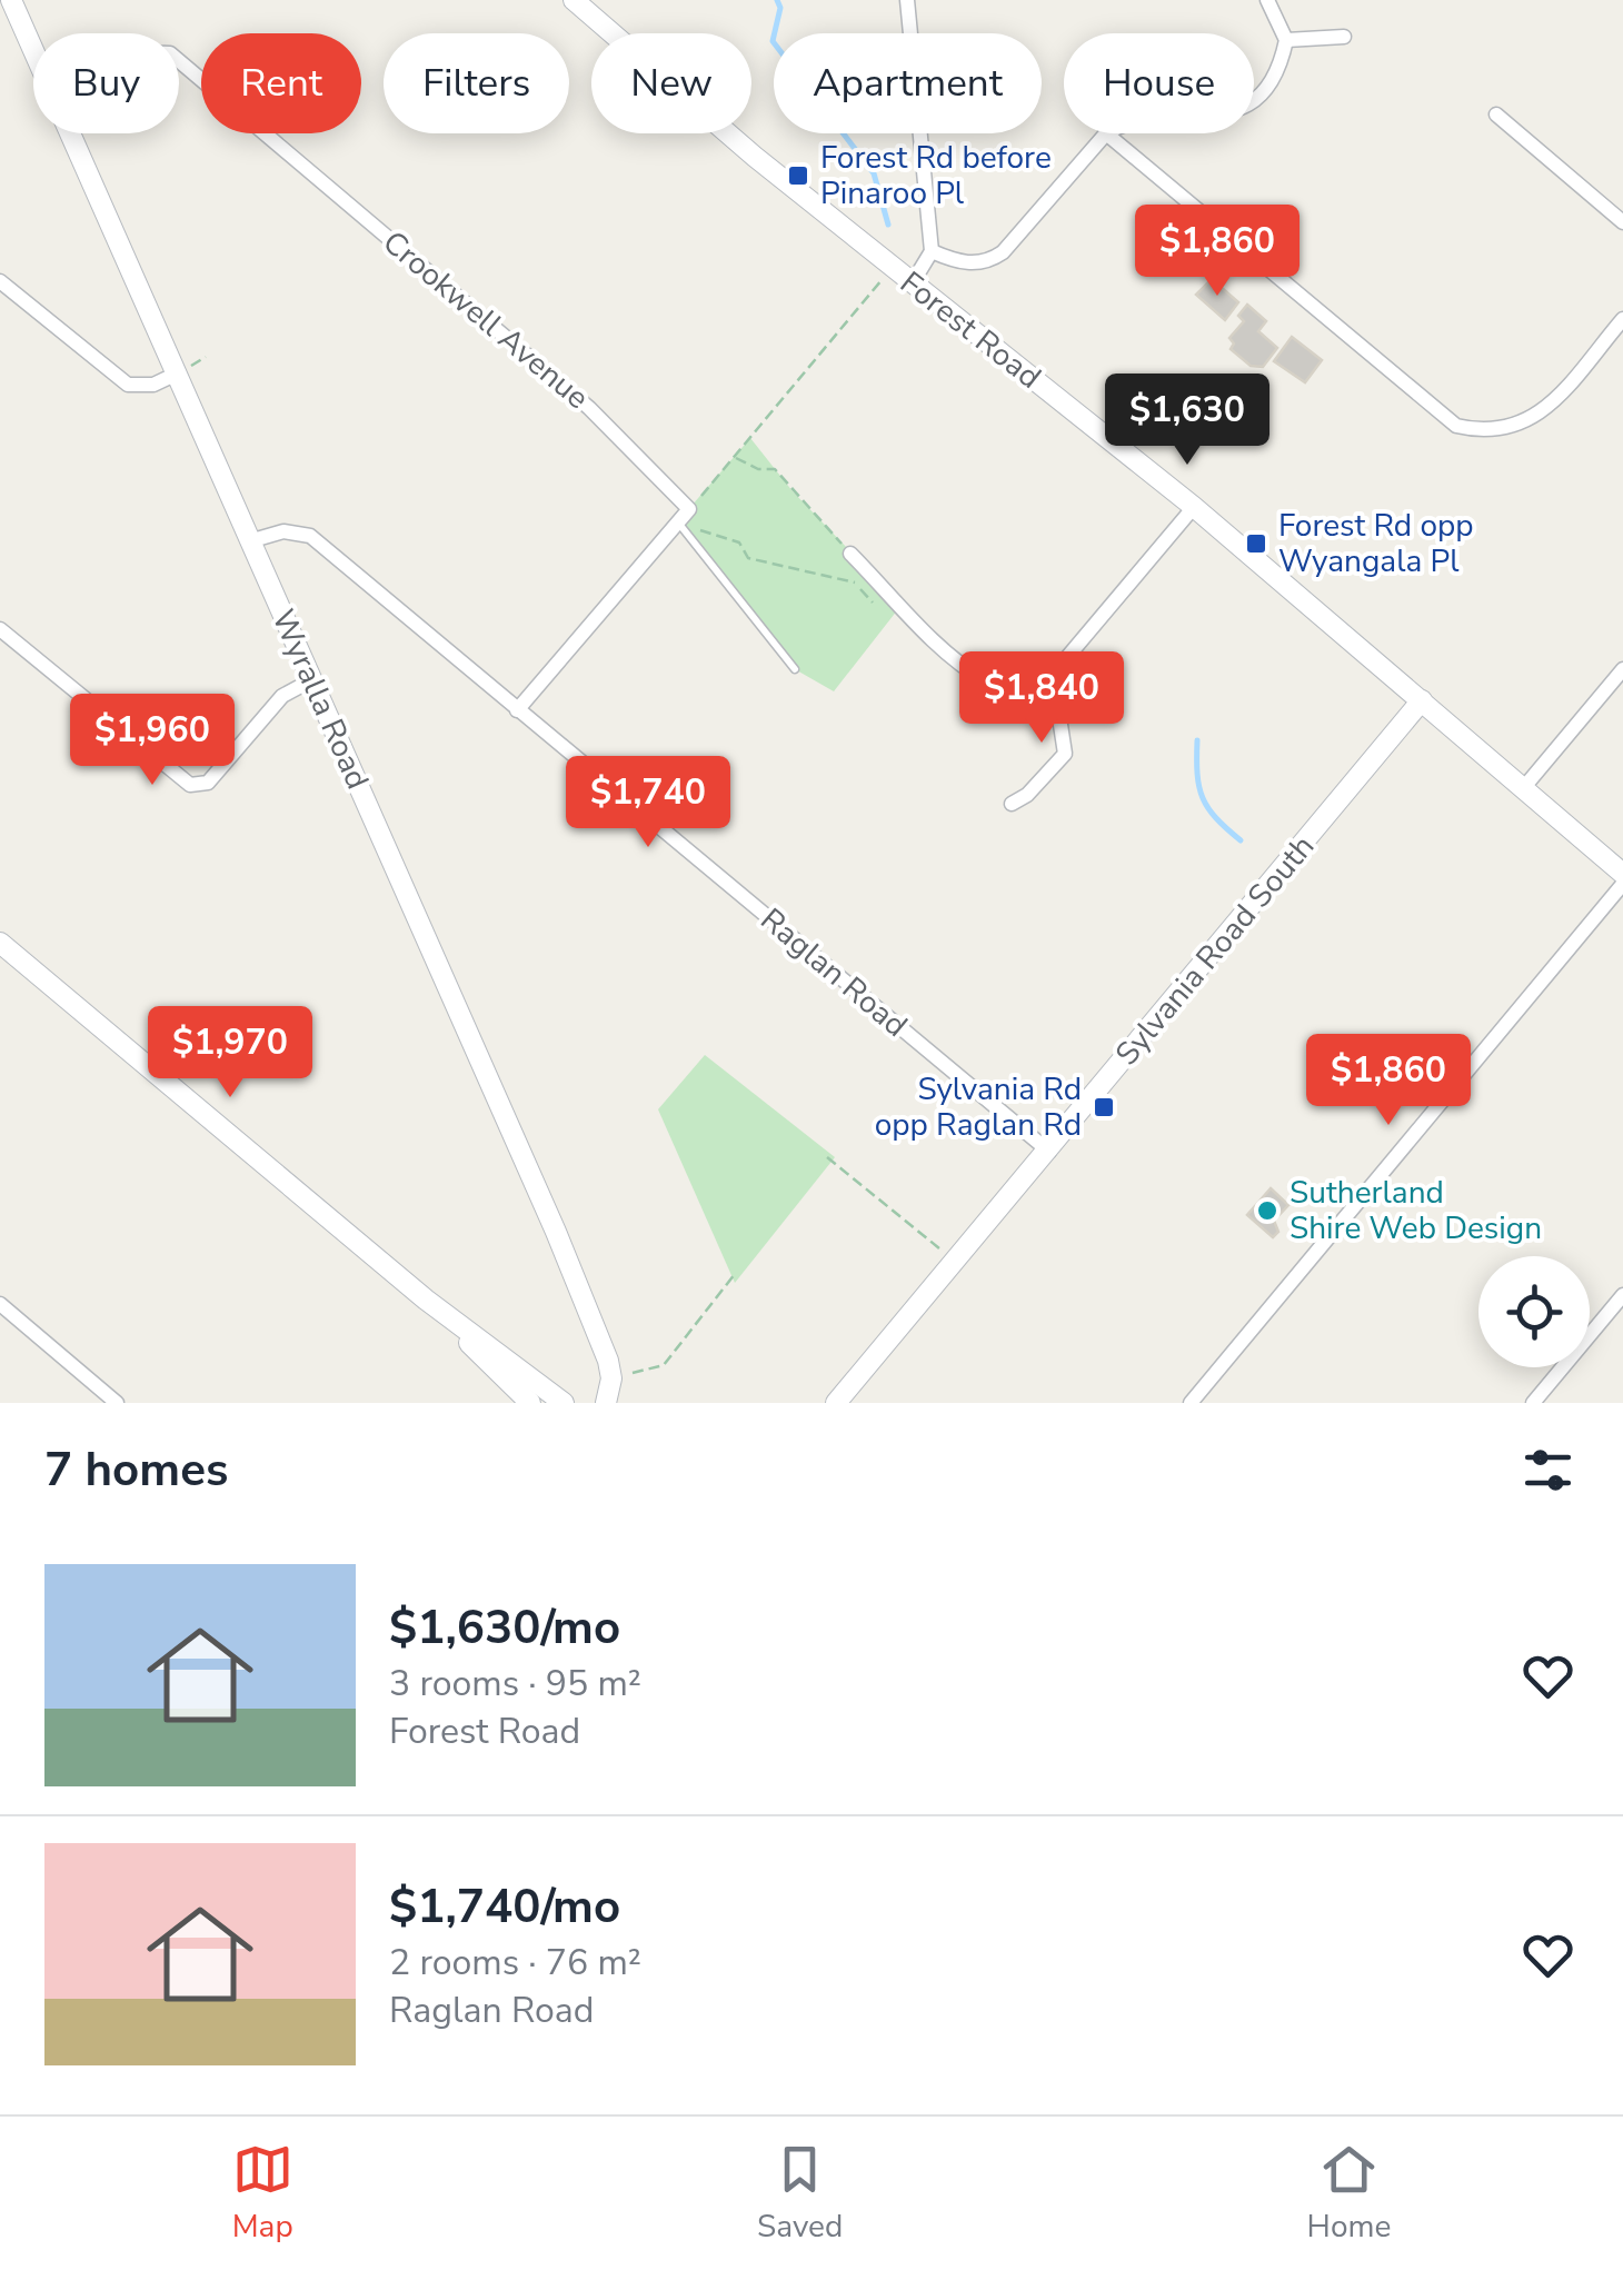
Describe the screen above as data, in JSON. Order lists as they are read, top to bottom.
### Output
{
  "streets": {
    "street": [
      "Crookwell Avenue",
      "Forest Road",
      "Wyralla Road",
      "Sylvania Road South",
      "Raglan Road"
    ]
  },
  "crossings": [
    ["Forest Road", "Sylvania Road South"],
    ["Wyralla Road", "Raglan Road"],
    ["Sylvania Road South", "Raglan Road"]
  ],
  "places": {
    "transit": ["Forest Rd before Pinaroo Pl", "Forest Rd opp Wyangala Pl", "Sylvania Rd opp Raglan Rd"],
    "other": ["Sutherland Shire Web Design"]
  },
  "page": {
    "chip": [
      "Buy",
      "Rent",
      "Filters",
      "New",
      "Apartment",
      "House"
    ],
    "price": [
      "$1,860",
      "$1,630",
      "$1,840",
      "$1,960",
      "$1,740",
      "$1,970",
      "$1,860"
    ],
    "heading": "7 homes",
    "list": [
      {
        "name": "$1,630/mo",
        "note": "3 rooms · 95 m² · Forest Road"
      },
      {
        "name": "$1,740/mo",
        "note": "2 rooms · 76 m² · Raglan Road"
      }
    ],
    "tabs": ["Map", "Saved", "Home"]
  }
}
